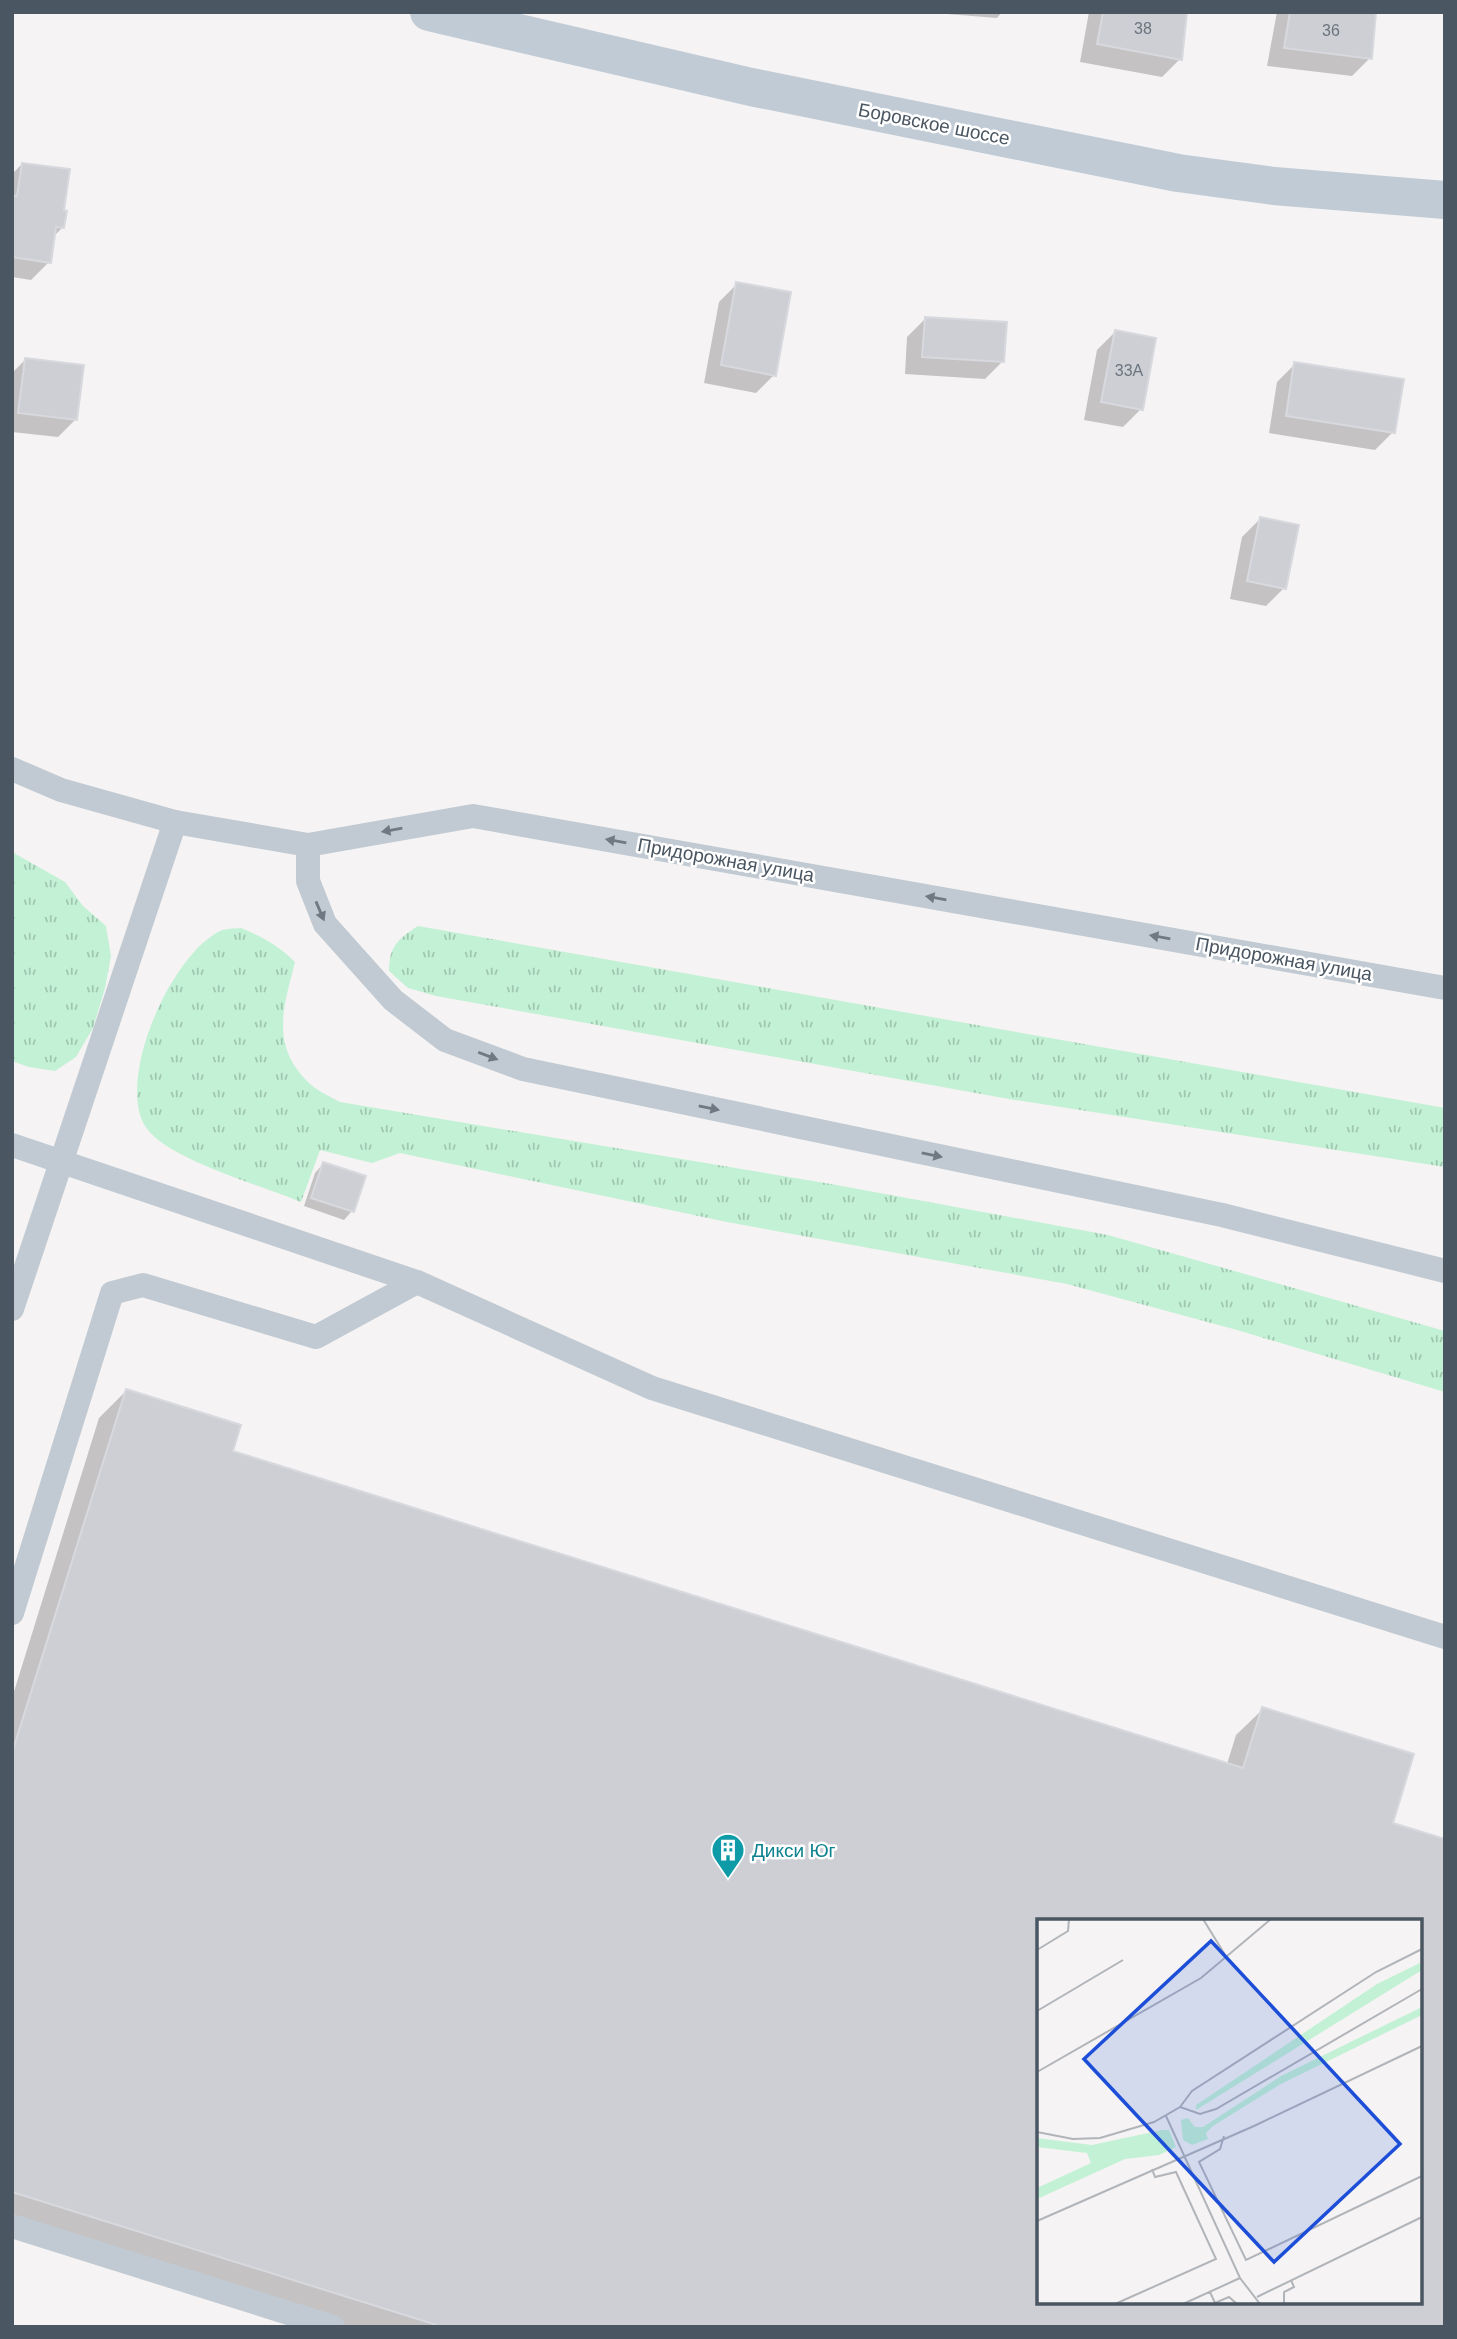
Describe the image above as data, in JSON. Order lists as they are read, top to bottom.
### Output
{
  "streets": {
    "main road": ["Боровское шоссе"],
    "lane": ["Придорожная улица"]
  },
  "one_way": ["Придорожная улица"],
  "places": {
    "building": ["Дикси Юг"]
  },
  "house_numbers": ["38", "36", "33А"]
}
